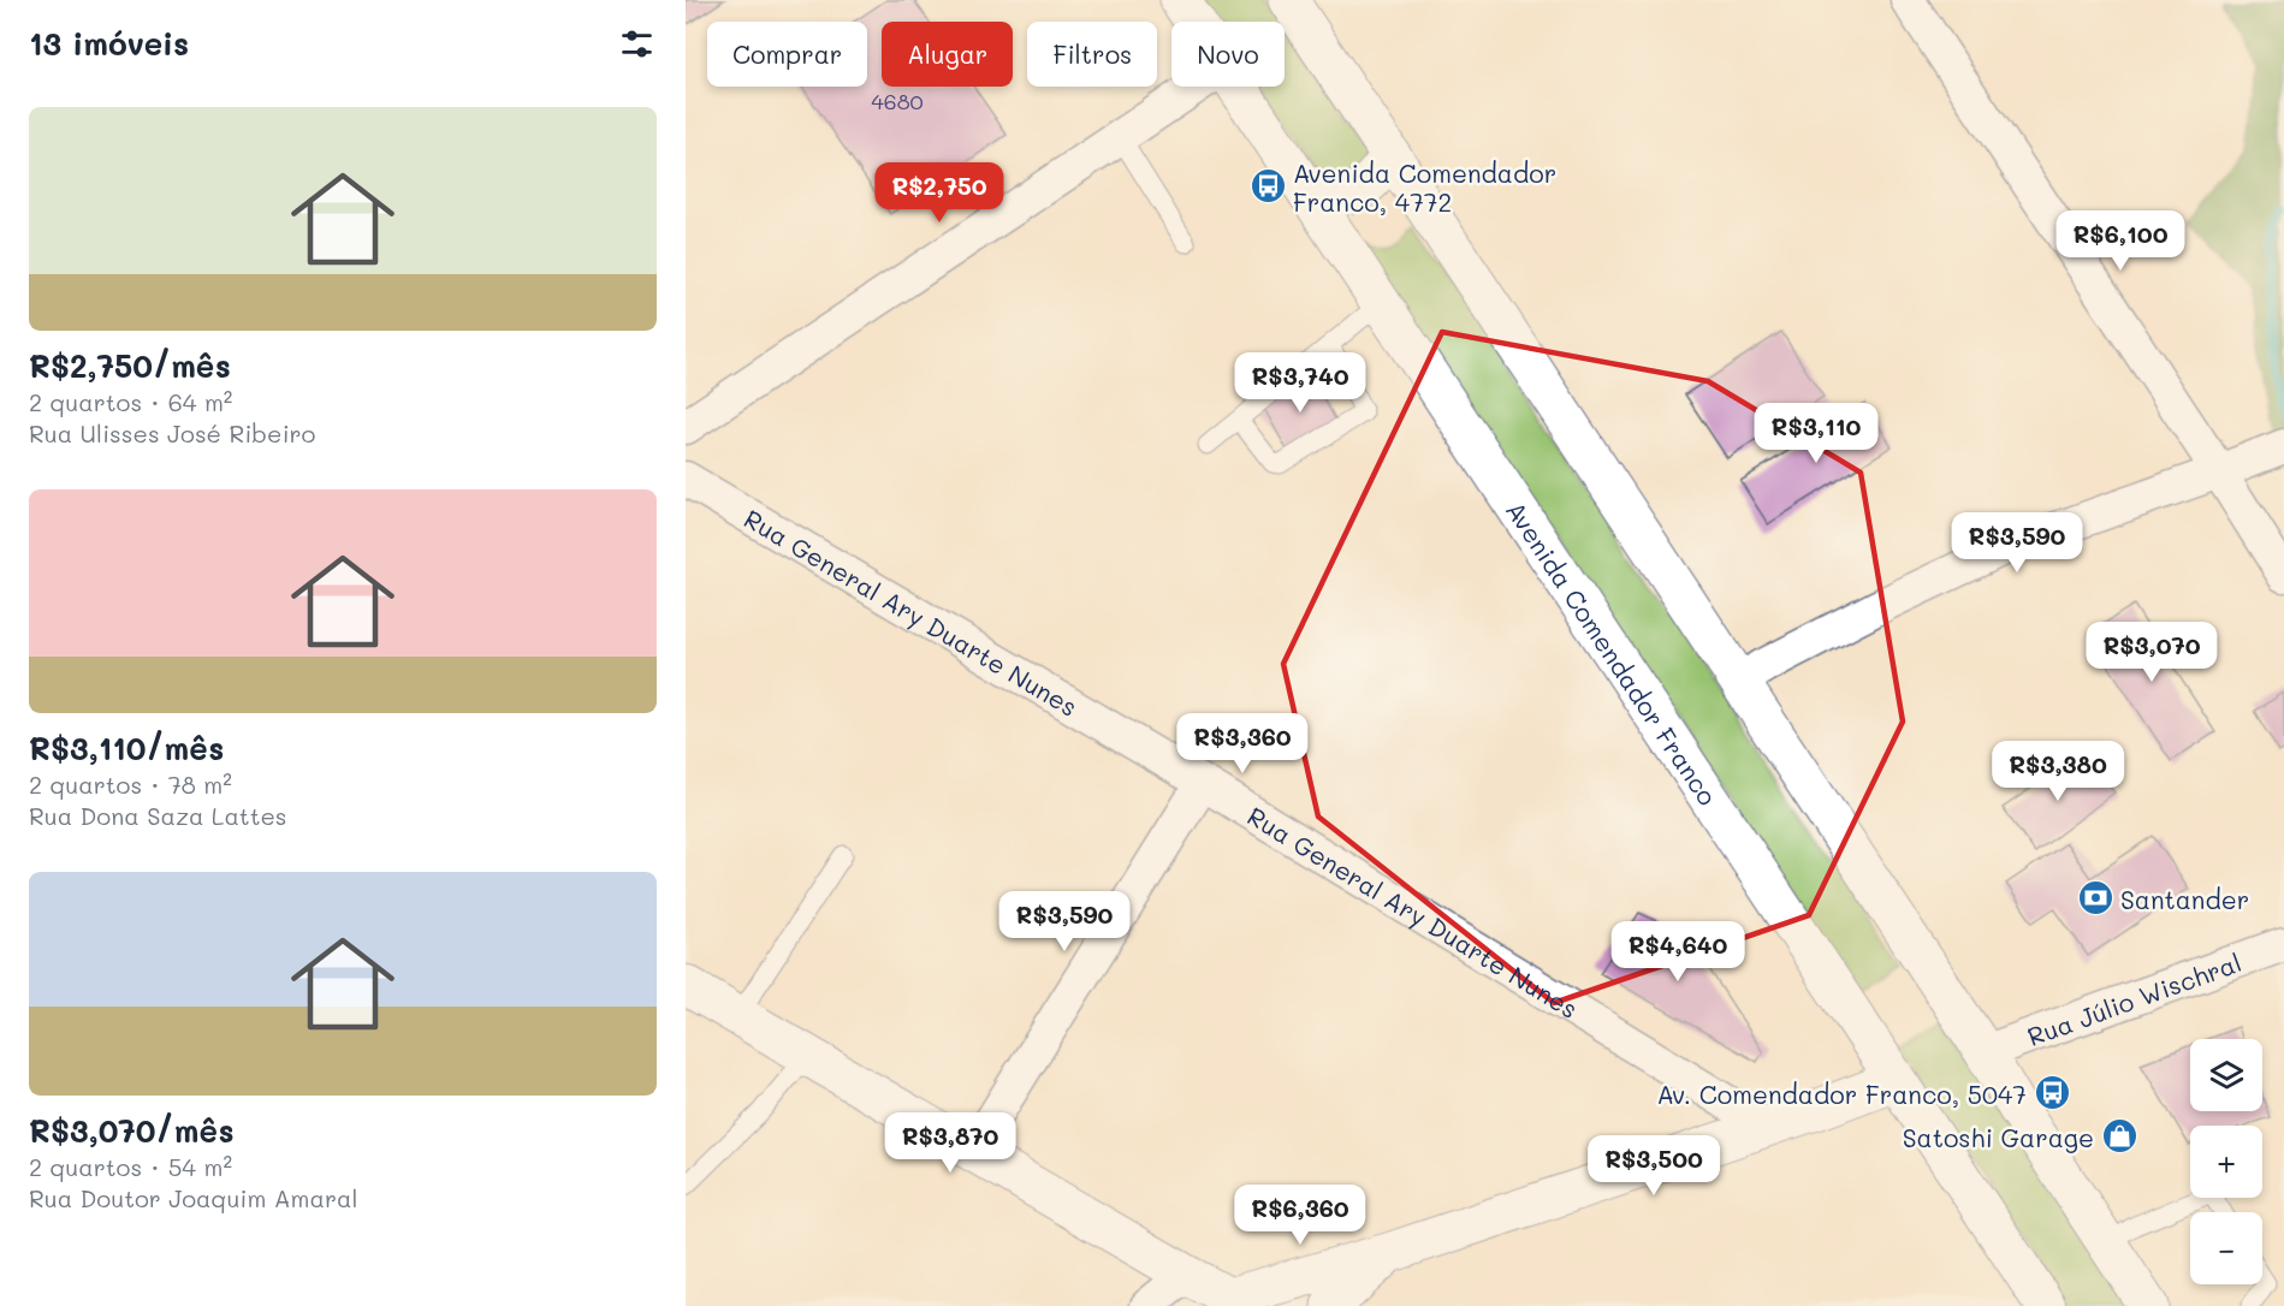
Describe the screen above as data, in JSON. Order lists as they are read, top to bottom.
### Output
{
  "streets": {
    "main road": ["Avenida Comendador Franco"],
    "street": ["Rua General Ary Duarte Nunes", "Rua Júlio Wischral"]
  },
  "places": {
    "bus stop": ["Avenida Comendador Franco, 4772", "Av. Comendador Franco, 5047"],
    "bank": ["Santander"],
    "shop": ["Satoshi Garage"]
  },
  "house_numbers": ["4680"],
  "page": {
    "heading": "13 imóveis",
    "chip": [
      "Comprar",
      "Alugar",
      "Filtros",
      "Novo"
    ],
    "list": [
      {
        "name": "R$2,750/mês",
        "note": "2 quartos · 64 m² · Rua Ulisses José Ribeiro"
      },
      {
        "name": "R$3,110/mês",
        "note": "2 quartos · 78 m² · Rua Dona Saza Lattes"
      },
      {
        "name": "R$3,070/mês",
        "note": "2 quartos · 54 m² · Rua Doutor Joaquim Amaral"
      }
    ],
    "price": [
      "R$2,750",
      "R$6,100",
      "R$3,740",
      "R$3,110",
      "R$3,590",
      "R$3,070",
      "R$3,360",
      "R$3,380",
      "R$3,590",
      "R$4,640",
      "R$3,870",
      "R$3,500",
      "R$6,360"
    ],
    "map_buttons": ["+", "−"]
  }
}
